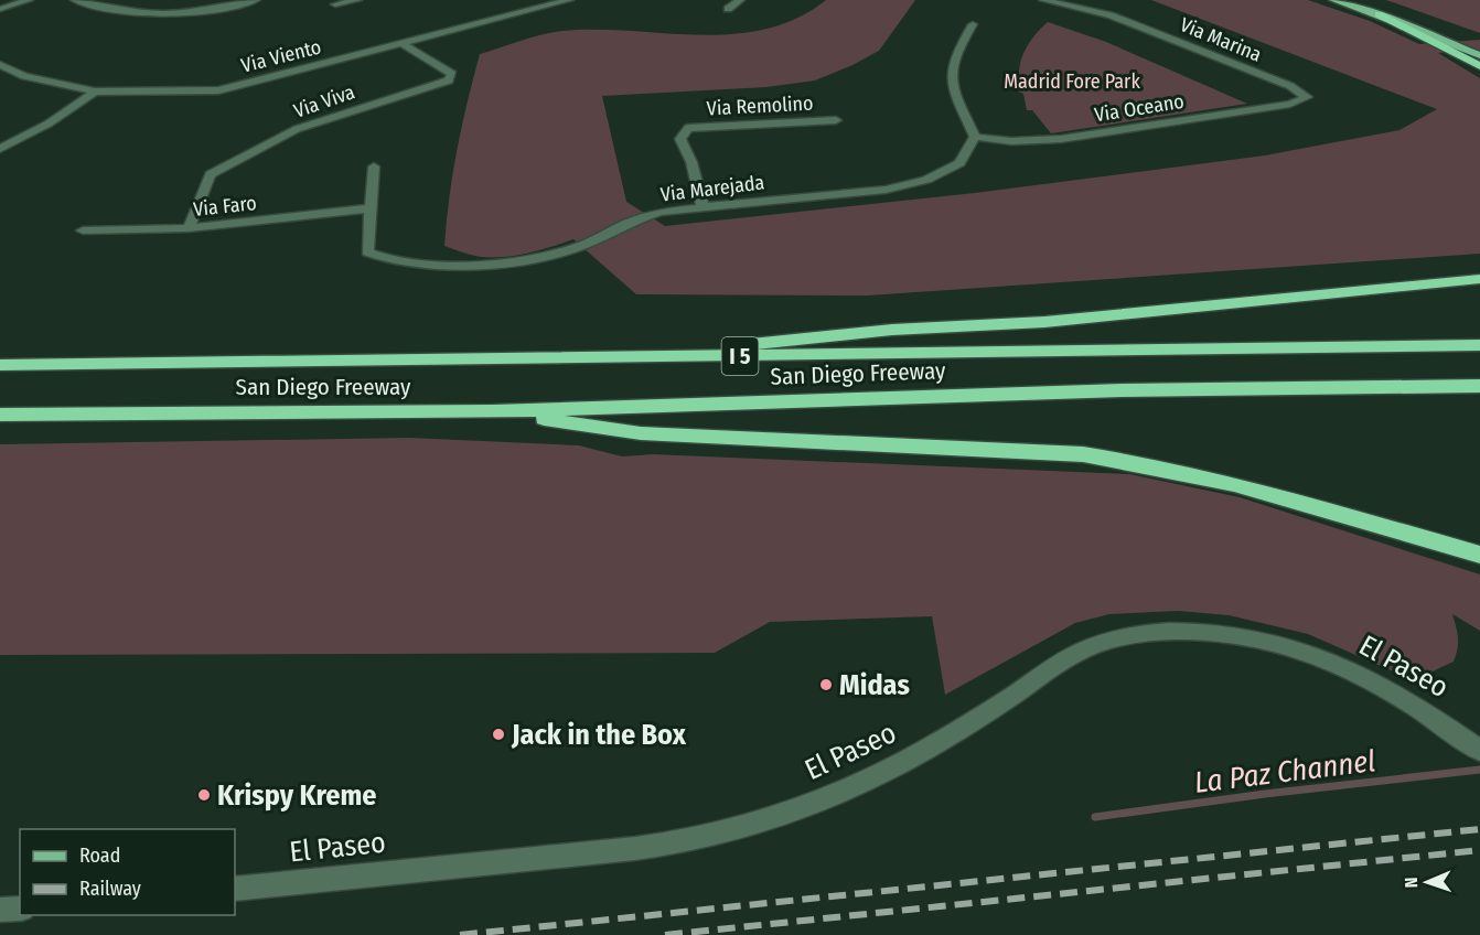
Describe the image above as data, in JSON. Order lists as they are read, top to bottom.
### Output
{
  "streets": {
    "highway": ["I 5", "San Diego Freeway"],
    "street": [
      "Via Marina",
      "Via Viento",
      "Via Viva",
      "Via Remolino",
      "Via Oceano",
      "Via Marejada",
      "Via Faro",
      "El Paseo"
    ]
  },
  "crossings": [
    ["Via Marina", "Via Oceano"],
    ["Via Viento", "Via Viva"],
    ["Via Viva", "Via Faro"],
    ["Via Remolino", "Via Marejada"],
    ["Via Oceano", "Via Marejada"],
    ["Via Marejada", "Via Faro"]
  ],
  "water": ["La Paz Channel"],
  "parks": ["Madrid Fore Park"],
  "places": ["Midas", "Jack in the Box", "Krispy Kreme"],
  "legend": ["Road", "Railway"],
  "north": "left"
}
